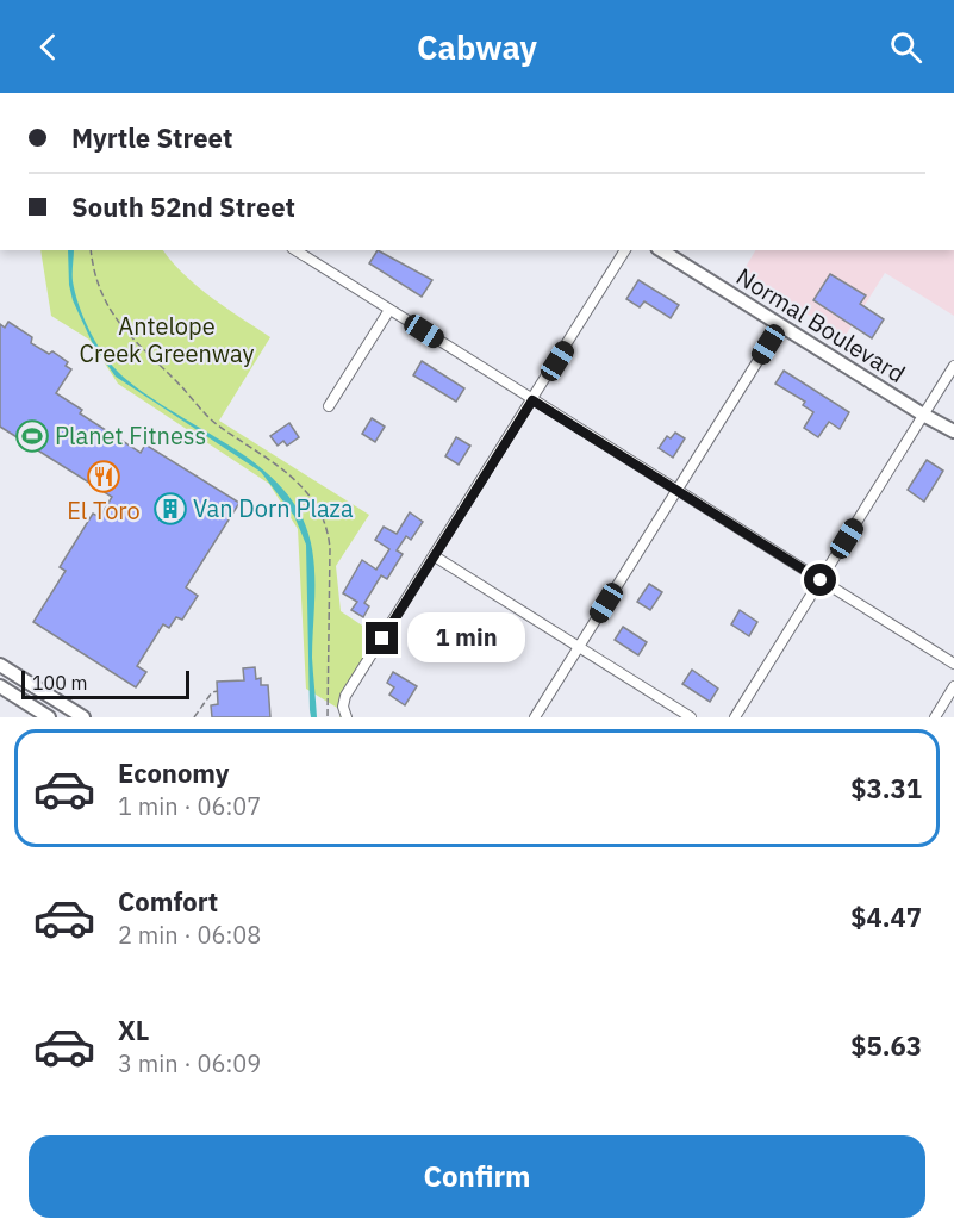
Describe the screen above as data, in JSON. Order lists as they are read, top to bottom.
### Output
{
  "streets": {
    "main road": ["Normal Boulevard"]
  },
  "parks": ["Antelope Creek Greenway"],
  "places": {
    "sports": ["Planet Fitness"],
    "restaurant": ["El Toro"],
    "building": ["Van Dorn Plaza"]
  },
  "scale_bar": "100 m",
  "page": {
    "header": "Cabway",
    "banner": ["Myrtle Street", "South 52nd Street"],
    "bubble": "1 min",
    "scale": "100 m",
    "list": [
      {
        "name": "Economy",
        "note": "1 min · 06:07",
        "value": "$3.31"
      },
      {
        "name": "Comfort",
        "note": "2 min · 06:08",
        "value": "$4.47"
      },
      {
        "name": "XL",
        "note": "3 min · 06:09",
        "value": "$5.63"
      }
    ],
    "buttons": "Confirm"
  }
}
